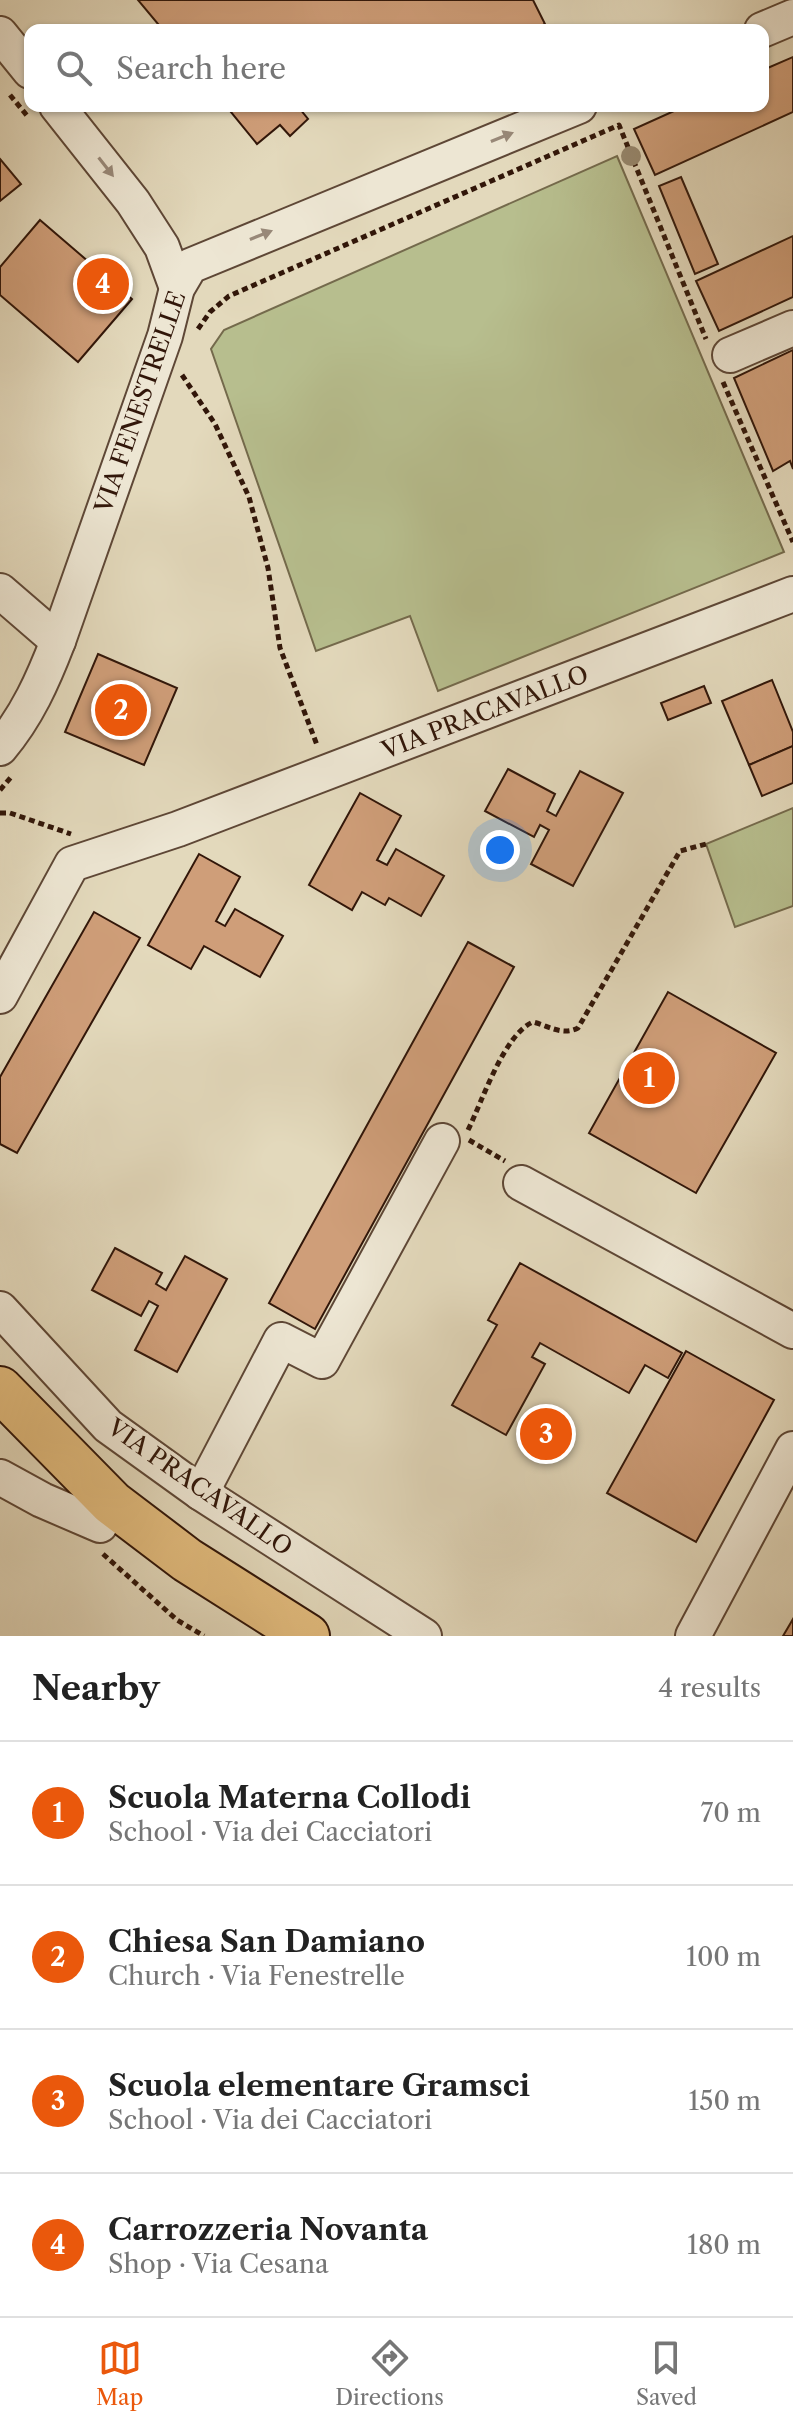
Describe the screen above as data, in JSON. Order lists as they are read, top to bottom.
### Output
{
  "streets": {
    "street": ["VIA FENESTRELLE", "VIA PRACAVALLO"]
  },
  "page": {
    "search": "Search here",
    "pins": [
      "4",
      "2",
      "1",
      "3"
    ],
    "heading": ["Nearby", "4 results"],
    "list": [
      {
        "mark": "1",
        "name": "Scuola Materna Collodi",
        "note": "School · Via dei Cacciatori",
        "value": "70 m"
      },
      {
        "mark": "2",
        "name": "Chiesa San Damiano",
        "note": "Church · Via Fenestrelle",
        "value": "100 m"
      },
      {
        "mark": "3",
        "name": "Scuola elementare Gramsci",
        "note": "School · Via dei Cacciatori",
        "value": "150 m"
      },
      {
        "mark": "4",
        "name": "Carrozzeria Novanta",
        "note": "Shop · Via Cesana",
        "value": "180 m"
      }
    ],
    "nav": ["Map", "Directions", "Saved"]
  }
}
